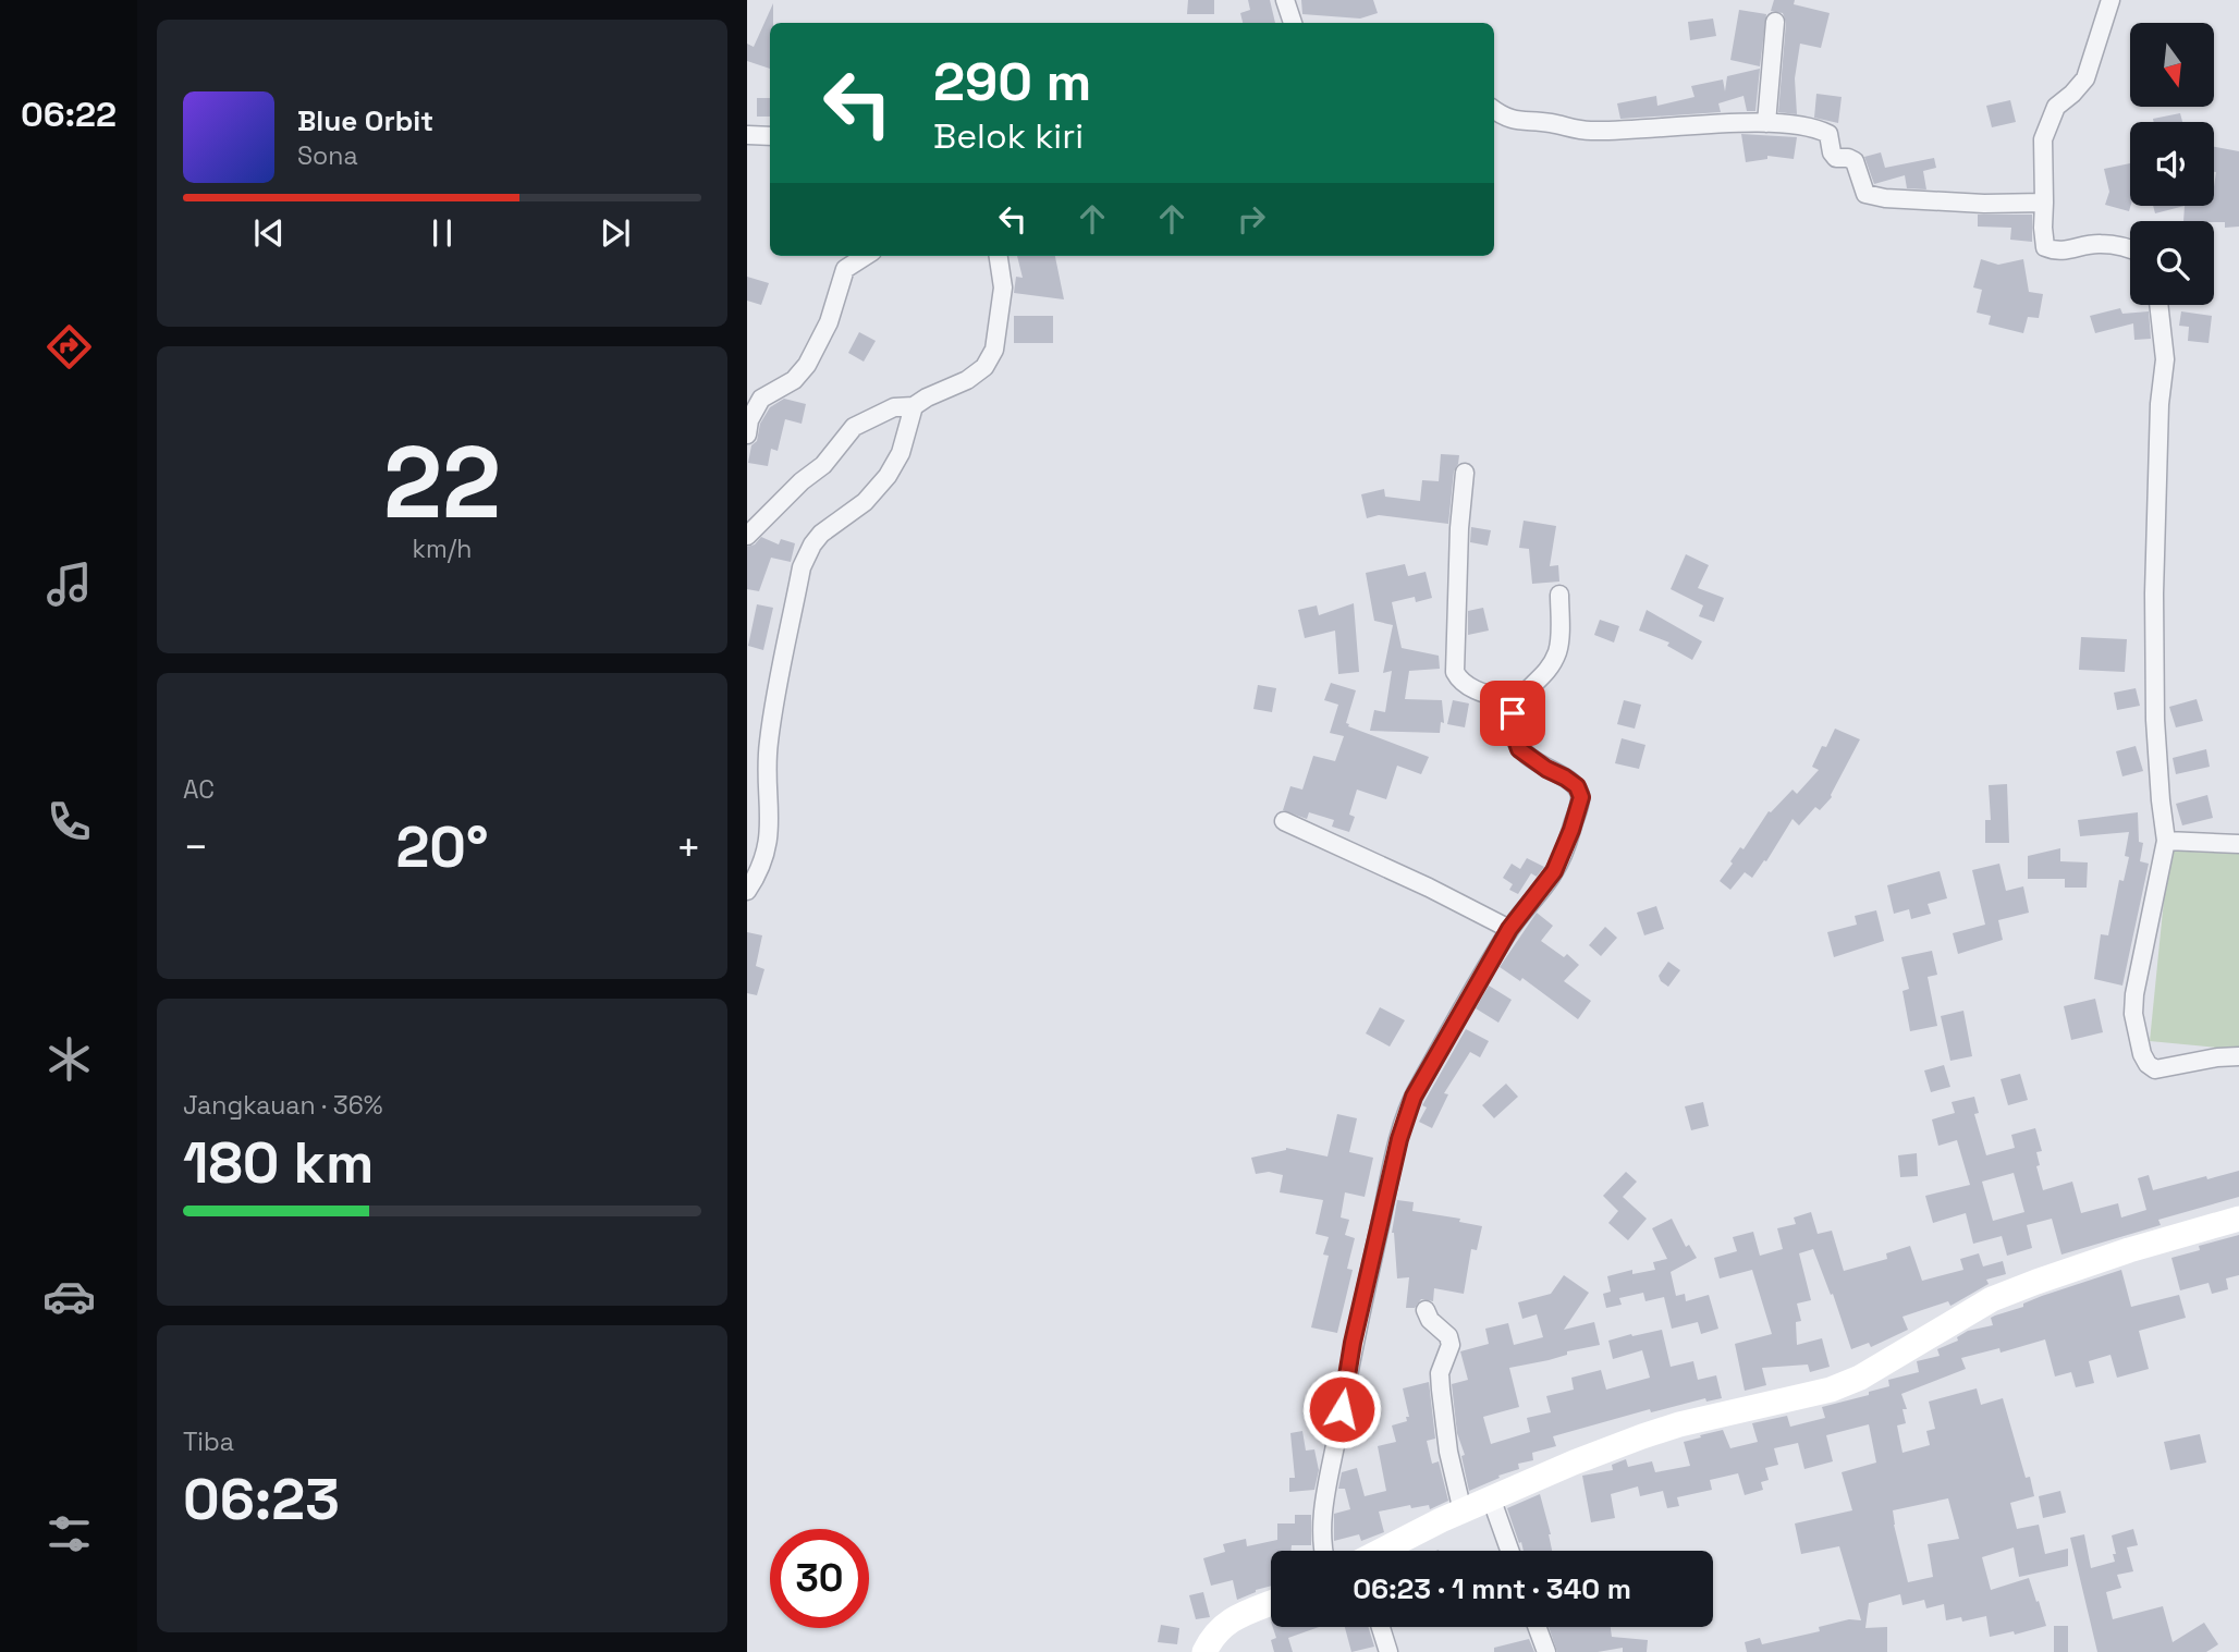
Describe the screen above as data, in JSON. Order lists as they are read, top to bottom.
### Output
{
  "north": "bottom",
  "page": {
    "tabs": "06:22",
    "turn": ["290 m", "Belok kiri"],
    "song": ["Blue Orbit", "Sona"],
    "tile": [
      ["22", "km/h"],
      "AC",
      ["Jangkauan · 36%", "180 km"],
      ["Tiba", "06:23"]
    ],
    "heat": ["−", "20°", "+"],
    "limit": "30",
    "trip": "06:23 · 1 mnt · 340 m"
  }
}
